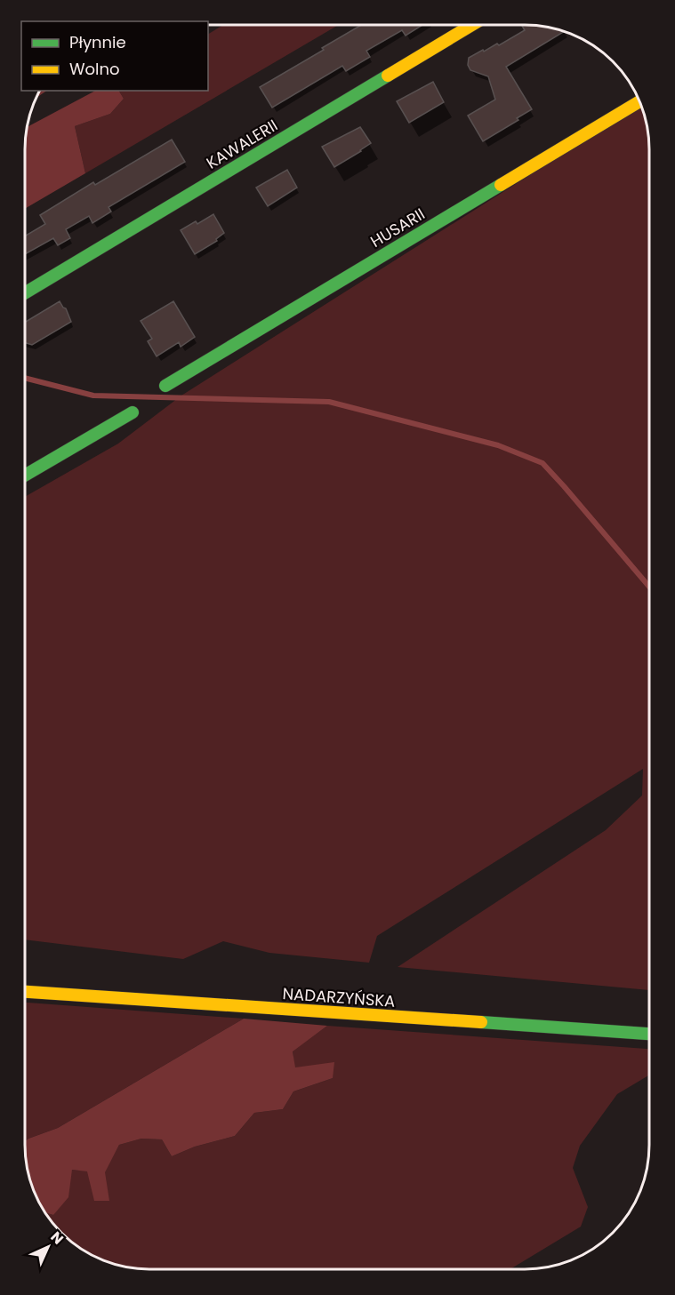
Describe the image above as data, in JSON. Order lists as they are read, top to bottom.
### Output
{
  "streets": {
    "street": ["KAWALERII", "HUSARII", "NADARZYŃSKA"]
  },
  "legend": ["Płynnie", "Wolno"],
  "north": "top right"
}
